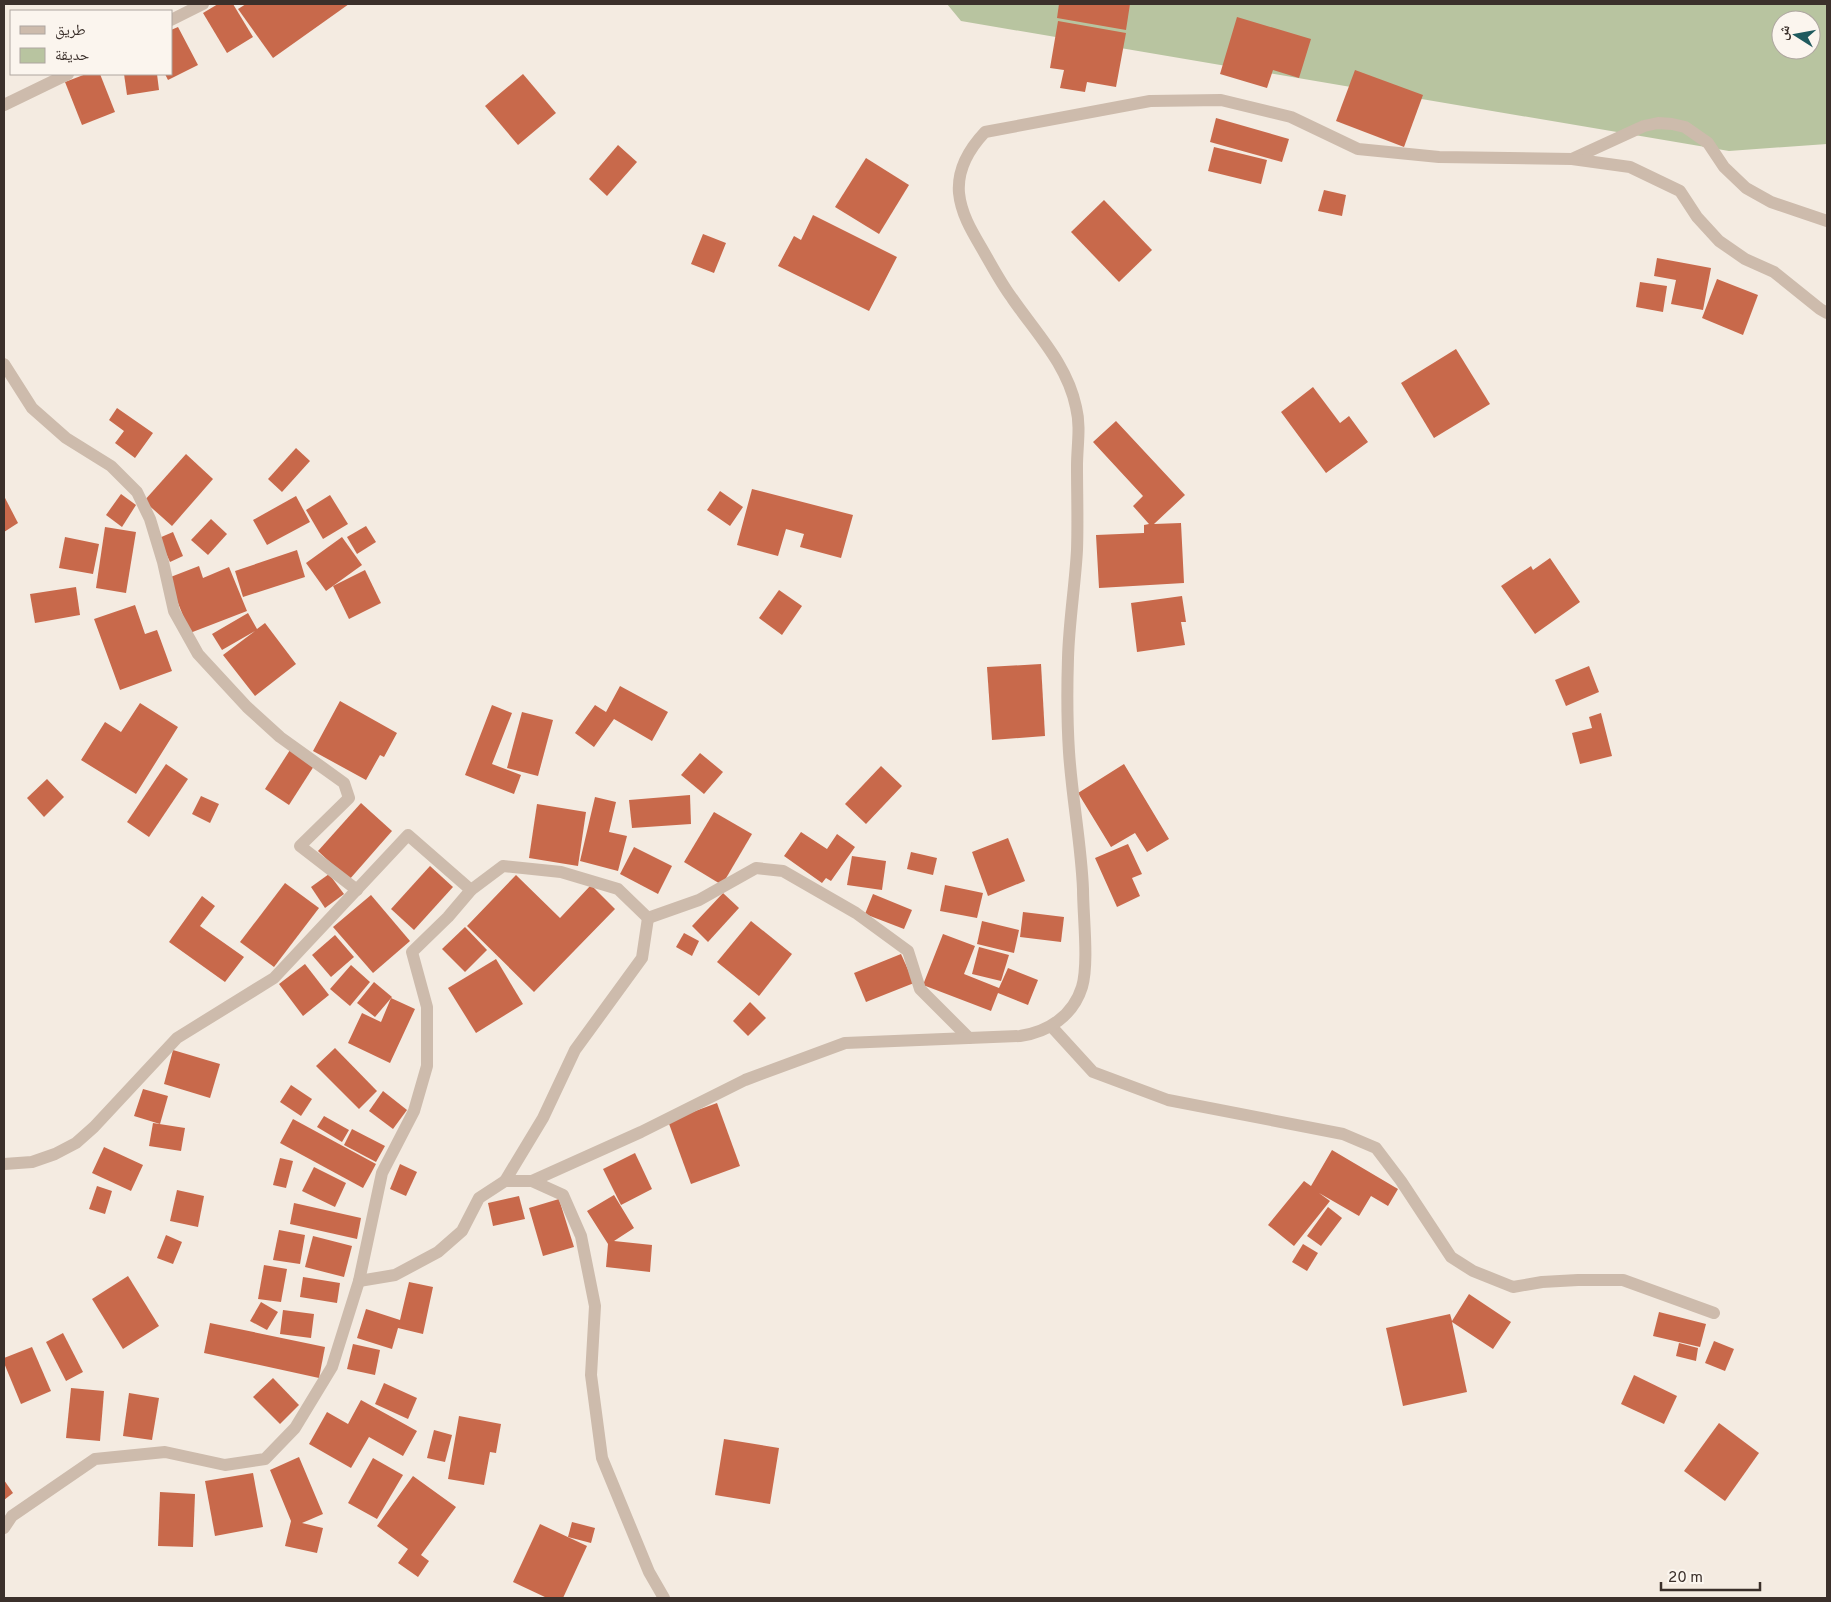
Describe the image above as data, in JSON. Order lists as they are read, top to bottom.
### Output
{
  "legend": ["طريق", "حديقة"],
  "scale_bar": "20 m",
  "north": "left"
}
